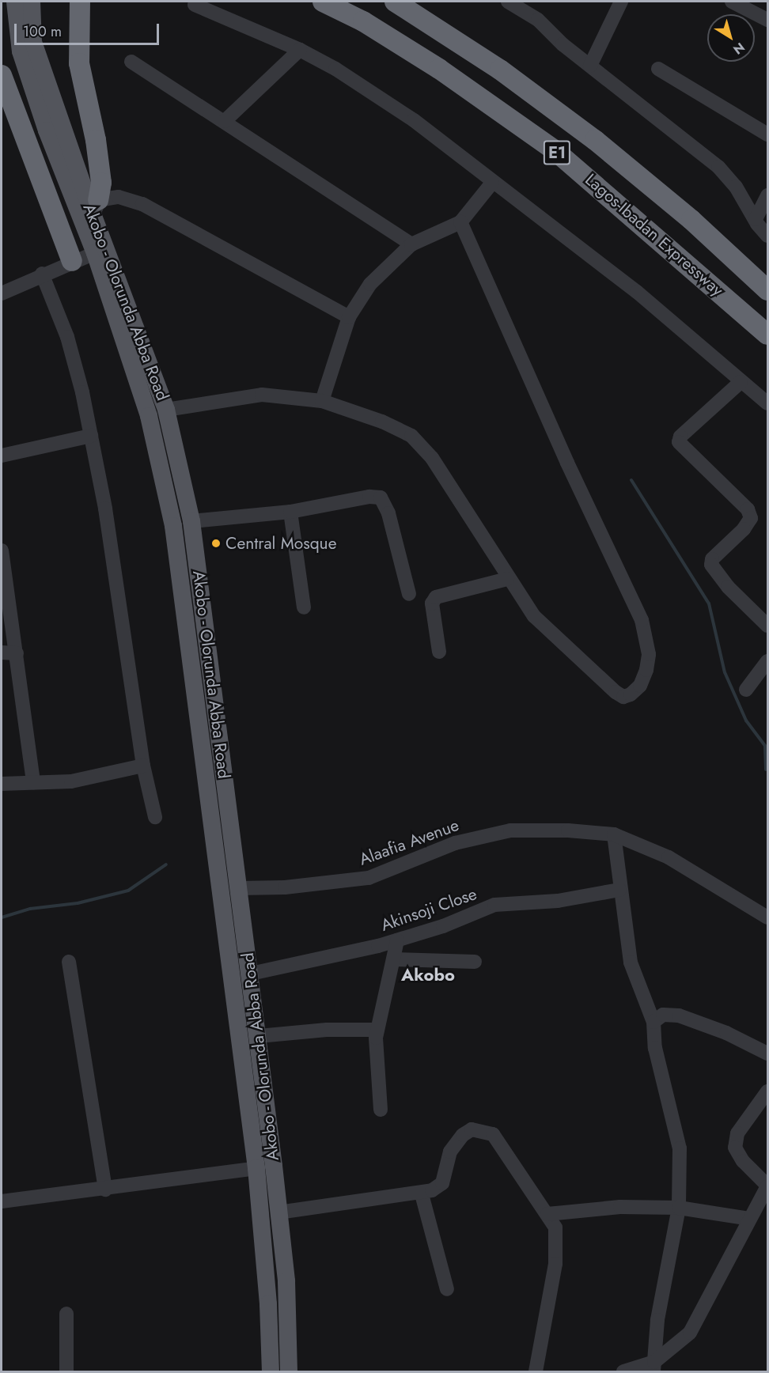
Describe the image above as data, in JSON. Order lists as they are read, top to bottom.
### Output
{
  "streets": {
    "highway": ["E1", "Lagos-Ibadan Expressway"],
    "main road": ["Akobo - Olorunda Abba Road"],
    "street": ["Alaafia Avenue", "Akinsoji Close"]
  },
  "crossings": [
    ["Akobo - Olorunda Abba Road", "Alaafia Avenue"],
    ["Akobo - Olorunda Abba Road", "Akinsoji Close"]
  ],
  "districts": ["Akobo"],
  "places": ["Central Mosque"],
  "scale_bar": "100 m",
  "north": "bottom right"
}
